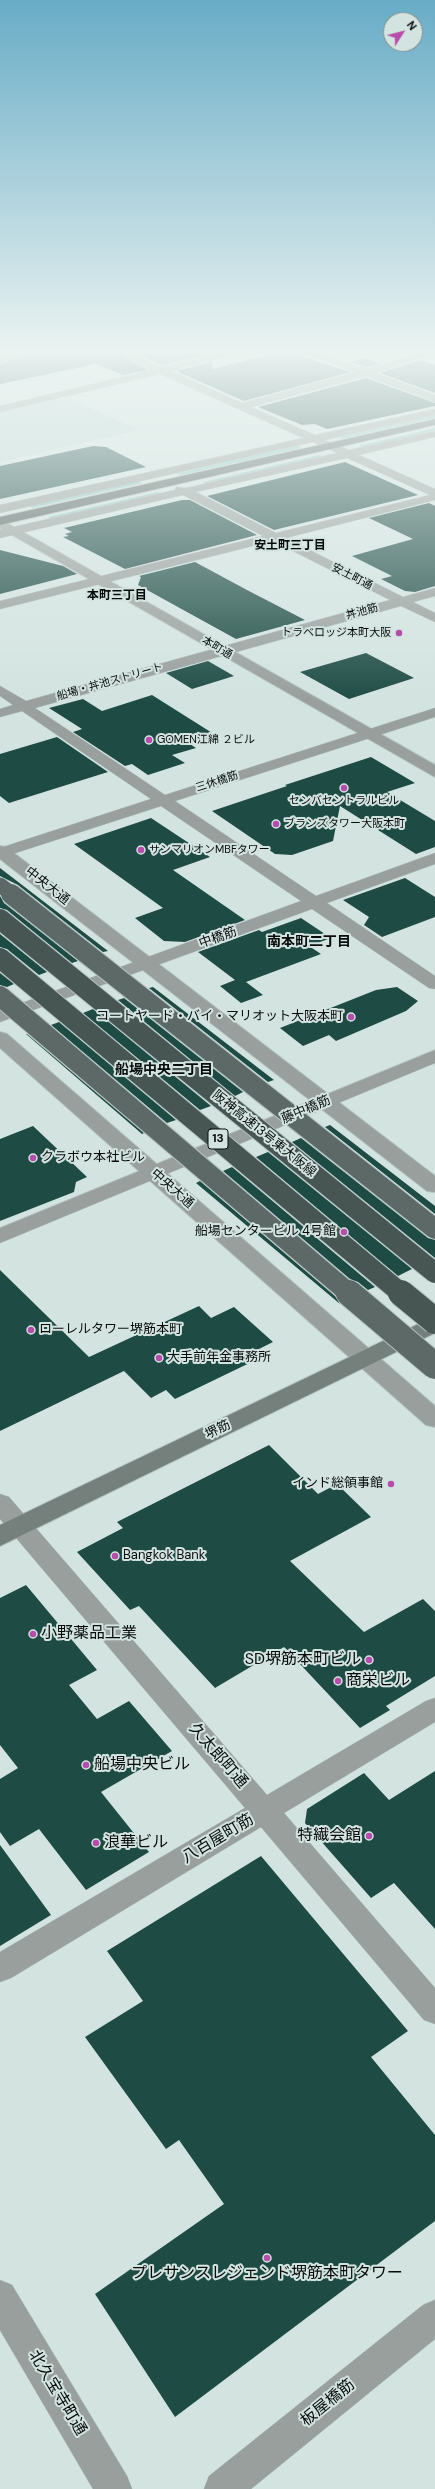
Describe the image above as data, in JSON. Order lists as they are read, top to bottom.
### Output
{
  "streets": {
    "highway": ["阪神高速13号東大阪線", "13"],
    "main road": ["堺筋"],
    "street": [
      "安土町通",
      "丼池筋",
      "本町通",
      "船場・丼池ストリート",
      "三休橋筋",
      "中央大通",
      "中橋筋",
      "藤中橋筋",
      "久太郎町通",
      "八百屋町筋",
      "北久宝寺町通",
      "板屋橋筋"
    ]
  },
  "crossings": [
    ["安土町通", "丼池筋"],
    ["丼池筋", "本町通"],
    ["丼池筋", "船場・丼池ストリート"],
    ["本町通", "船場・丼池ストリート"],
    ["本町通", "三休橋筋"],
    ["三休橋筋", "中央大通"],
    ["中央大通", "中橋筋"],
    ["中央大通", "藤中橋筋"],
    ["中央大通", "堺筋"],
    ["13", "堺筋"],
    ["堺筋", "久太郎町通"],
    ["久太郎町通", "八百屋町筋"]
  ],
  "districts": [
    "安土町三丁目",
    "本町三丁目",
    "南本町二丁目",
    "船場中央二丁目"
  ],
  "places": [
    "トラベロッジ本町大阪",
    "GOMEN江綿 ２ビル",
    "センバセントラルビル",
    "ブランズタワー大阪本町",
    "サンマリオンMBFタワー",
    "コートヤード・バイ・マリオット大阪本町",
    "クラボウ本社ビル",
    "船場センタービル 4号館",
    "ローレルタワー堺筋本町",
    "大手前年金事務所",
    "インド総領事館",
    "Bangkok Bank",
    "小野薬品工業",
    "SD堺筋本町ビル",
    "商栄ビル",
    "船場中央ビル",
    "特繊会館",
    "浪華ビル",
    "プレサンスレジェンド堺筋本町タワー"
  ],
  "north": "top right"
}
